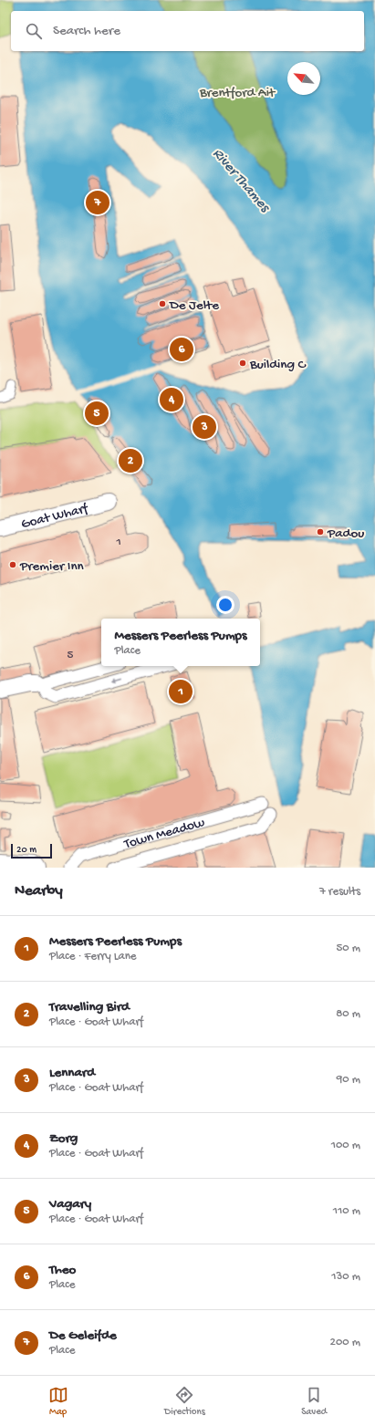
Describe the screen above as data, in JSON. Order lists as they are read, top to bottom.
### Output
{
  "streets": {
    "street": ["Goat Wharf", "Town Meadow"]
  },
  "water": ["River Thames"],
  "parks": ["Brentford Ait"],
  "places": [
    "De Jelte",
    "Building C",
    "Padou",
    "Premier Inn"
  ],
  "house_numbers": ["1", "5"],
  "scale_bar": "20 m",
  "north": "top left",
  "page": {
    "search": "Search here",
    "pins": [
      "7",
      "6",
      "4",
      "5",
      "3",
      "2",
      "1"
    ],
    "popup": ["Messers Peerless Pumps", "Place"],
    "scale": "20 m",
    "heading": ["Nearby", "7 results"],
    "list": [
      {
        "mark": "1",
        "name": "Messers Peerless Pumps",
        "note": "Place · Ferry Lane",
        "value": "50 m"
      },
      {
        "mark": "2",
        "name": "Travelling Bird",
        "note": "Place · Goat Wharf",
        "value": "80 m"
      },
      {
        "mark": "3",
        "name": "Lennard",
        "note": "Place · Goat Wharf",
        "value": "90 m"
      },
      {
        "mark": "4",
        "name": "Zorg",
        "note": "Place · Goat Wharf",
        "value": "100 m"
      },
      {
        "mark": "5",
        "name": "Vagary",
        "note": "Place · Goat Wharf",
        "value": "110 m"
      },
      {
        "mark": "6",
        "name": "Theo",
        "note": "Place",
        "value": "130 m"
      },
      {
        "mark": "7",
        "name": "De Geleifde",
        "note": "Place",
        "value": "200 m"
      }
    ],
    "nav": ["Map", "Directions", "Saved"]
  }
}
